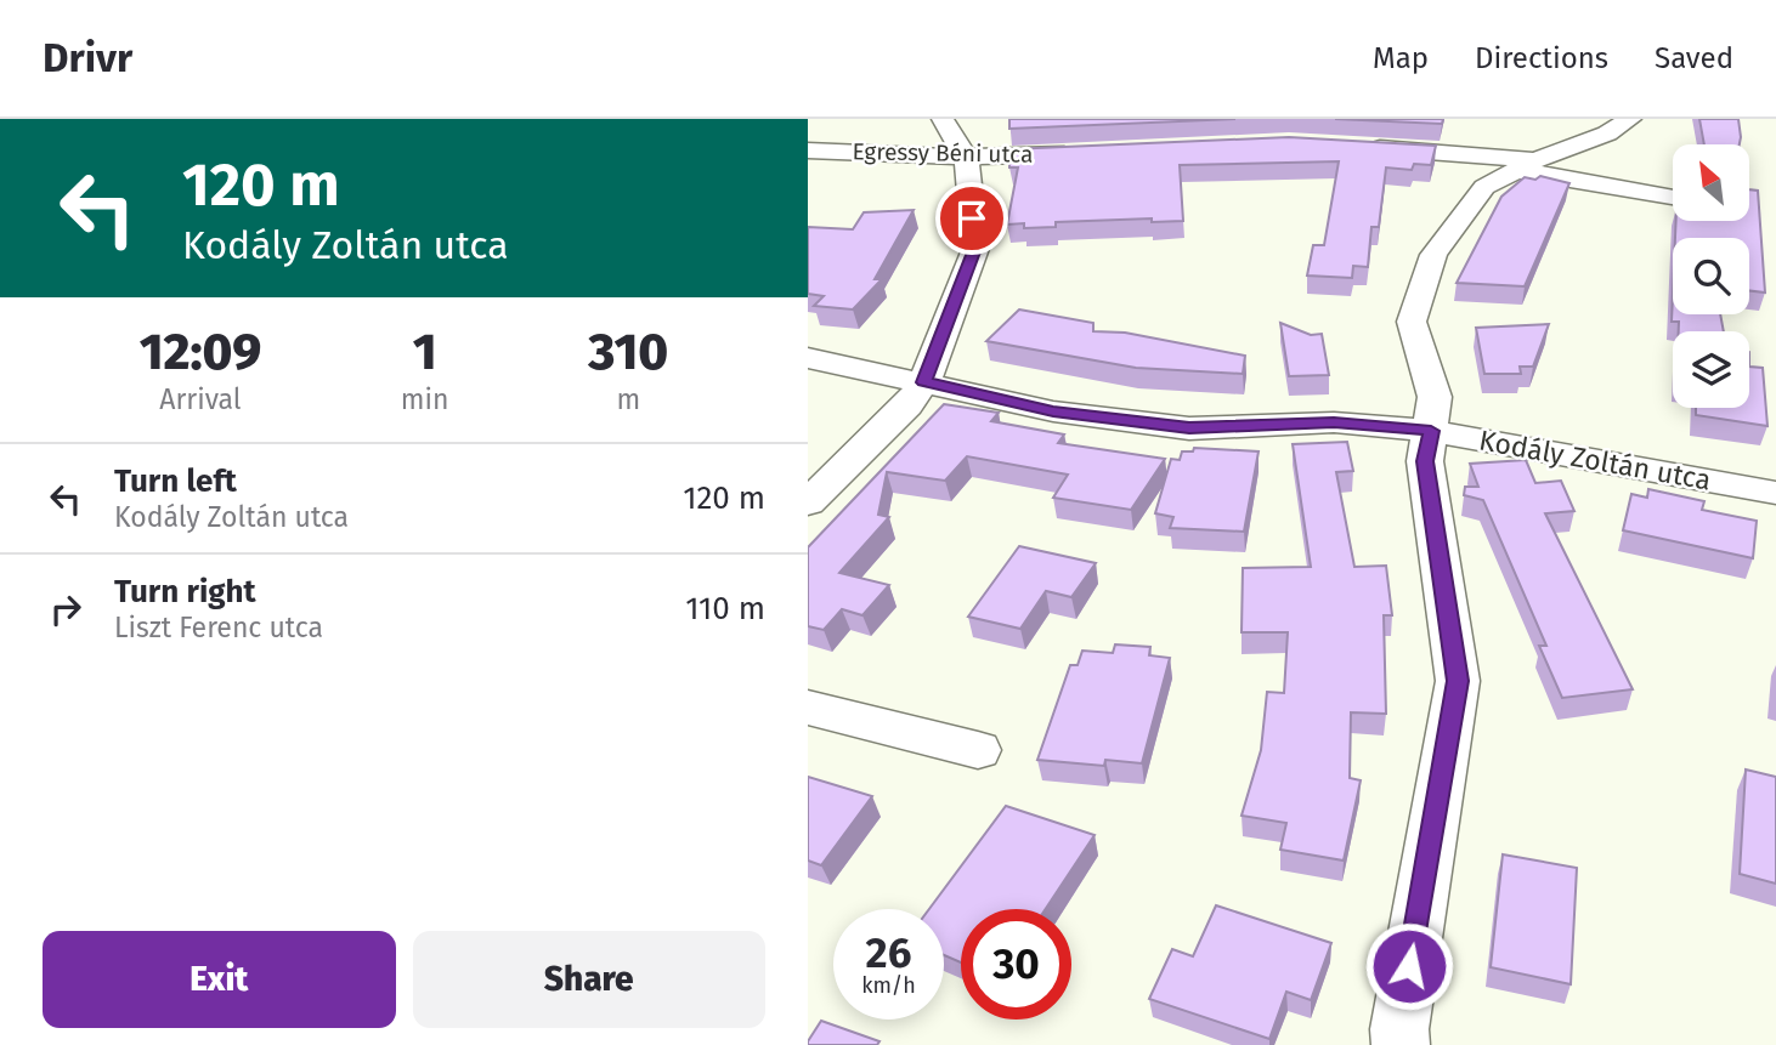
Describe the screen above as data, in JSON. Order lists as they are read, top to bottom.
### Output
{
  "streets": {
    "street": ["Egressy Béni utca", "Kodály Zoltán utca"]
  },
  "north": "top left",
  "page": {
    "header": "Drivr",
    "nav": ["Map", "Directions", "Saved"],
    "turn": ["120 m", "Kodály Zoltán utca"],
    "eta": [
      "12:09",
      "Arrival",
      "1",
      "min",
      "310",
      "m"
    ],
    "list": [
      {
        "name": "Turn left",
        "note": "Kodály Zoltán utca",
        "value": "120 m"
      },
      {
        "name": "Turn right",
        "note": "Liszt Ferenc utca",
        "value": "110 m"
      }
    ],
    "speed": "26 km/h",
    "limit": "30",
    "buttons": ["Exit", "Share"]
  }
}
